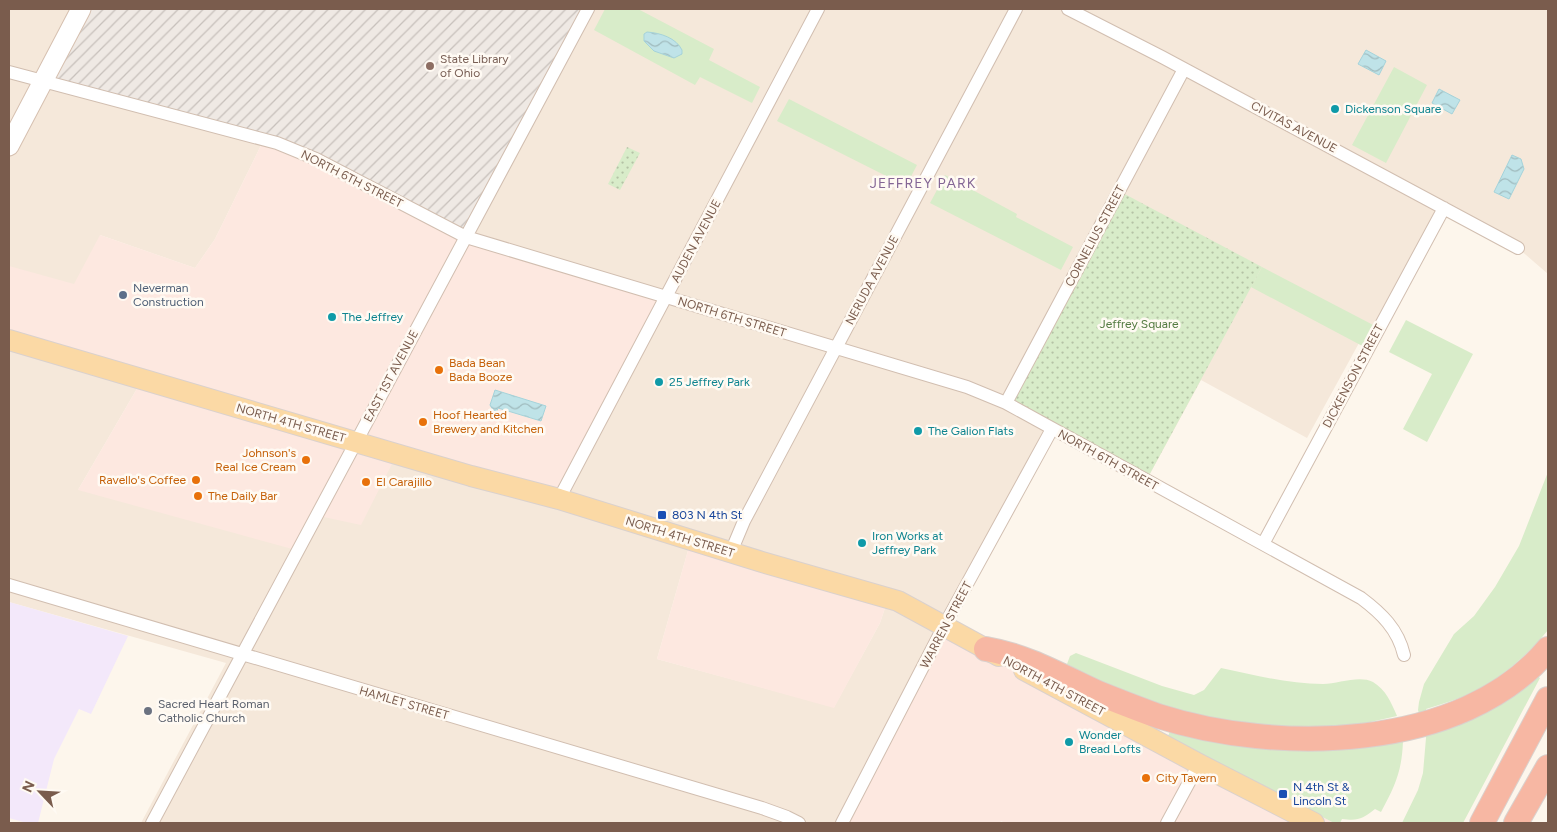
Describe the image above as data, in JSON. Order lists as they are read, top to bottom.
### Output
{
  "streets": {
    "main road": ["NORTH 4TH STREET"],
    "street": [
      "CIVITAS AVENUE",
      "NORTH 6TH STREET",
      "CORNELIUS STREET",
      "AUDEN AVENUE",
      "NERUDA AVENUE",
      "EAST 1ST AVENUE",
      "DICKENSON STREET",
      "WARREN STREET",
      "HAMLET STREET"
    ]
  },
  "crossings": [
    ["CIVITAS AVENUE", "CORNELIUS STREET"],
    ["CIVITAS AVENUE", "DICKENSON STREET"],
    ["NORTH 6TH STREET", "CORNELIUS STREET"],
    ["NORTH 6TH STREET", "AUDEN AVENUE"],
    ["NORTH 6TH STREET", "NERUDA AVENUE"],
    ["NORTH 6TH STREET", "EAST 1ST AVENUE"],
    ["NORTH 6TH STREET", "DICKENSON STREET"],
    ["NORTH 6TH STREET", "WARREN STREET"],
    ["AUDEN AVENUE", "NORTH 4TH STREET"],
    ["NERUDA AVENUE", "NORTH 4TH STREET"],
    ["EAST 1ST AVENUE", "NORTH 4TH STREET"],
    ["EAST 1ST AVENUE", "HAMLET STREET"],
    ["NORTH 4TH STREET", "WARREN STREET"]
  ],
  "districts": ["JEFFREY PARK"],
  "parks": ["Jeffrey Square"],
  "places": {
    "other": [
      "State Library of Ohio",
      "Dickenson Square",
      "Neverman Construction",
      "The Jeffrey",
      "Bada Bean Bada Booze",
      "25 Jeffrey Park",
      "Hoof Hearted Brewery and Kitchen",
      "The Galion Flats",
      "Johnson's Real Ice Cream",
      "Ravello's Coffee",
      "El Carajillo",
      "The Daily Bar",
      "Iron Works at Jeffrey Park",
      "Sacred Heart Roman Catholic Church",
      "Wonder Bread Lofts",
      "City Tavern"
    ],
    "transit": ["803 N 4th St", "N 4th St & Lincoln St"]
  },
  "north": "top left"
}
